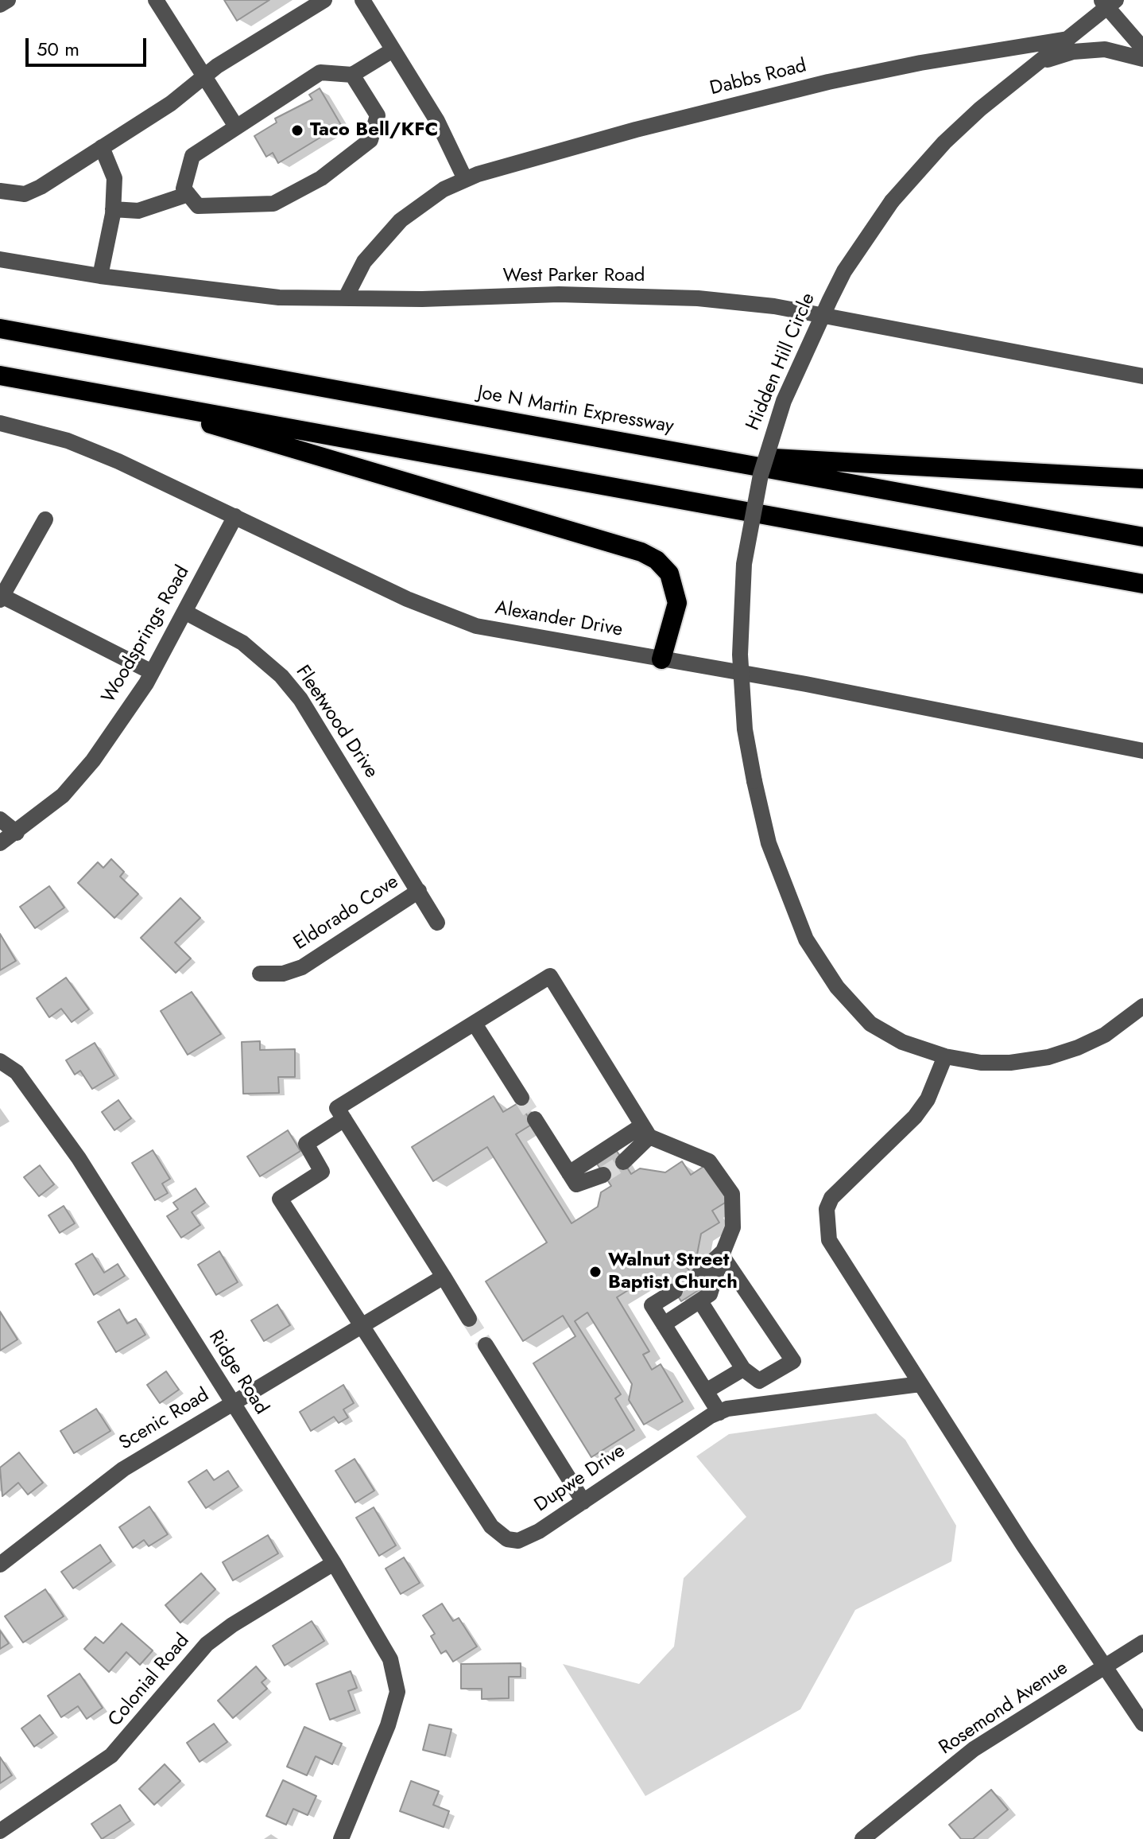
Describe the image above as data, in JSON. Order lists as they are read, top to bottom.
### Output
{
  "streets": {
    "highway": ["Joe N Martin Expressway"],
    "street": [
      "Dabbs Road",
      "West Parker Road",
      "Hidden Hill Circle",
      "Alexander Drive",
      "Woodsprings Road",
      "Fleetwood Drive",
      "Eldorado Cove",
      "Ridge Road",
      "Scenic Road",
      "Dupwe Drive",
      "Colonial Road",
      "Rosemond Avenue"
    ]
  },
  "crossings": [
    ["Dabbs Road", "West Parker Road"],
    ["Dabbs Road", "Hidden Hill Circle"],
    ["Alexander Drive", "Woodsprings Road"],
    ["Woodsprings Road", "Fleetwood Drive"],
    ["Fleetwood Drive", "Eldorado Cove"],
    ["Ridge Road", "Scenic Road"],
    ["Ridge Road", "Colonial Road"],
    ["Scenic Road", "Dupwe Drive"]
  ],
  "places": ["Taco Bell/KFC", "Walnut Street Baptist Church"],
  "scale_bar": "50 m"
}
